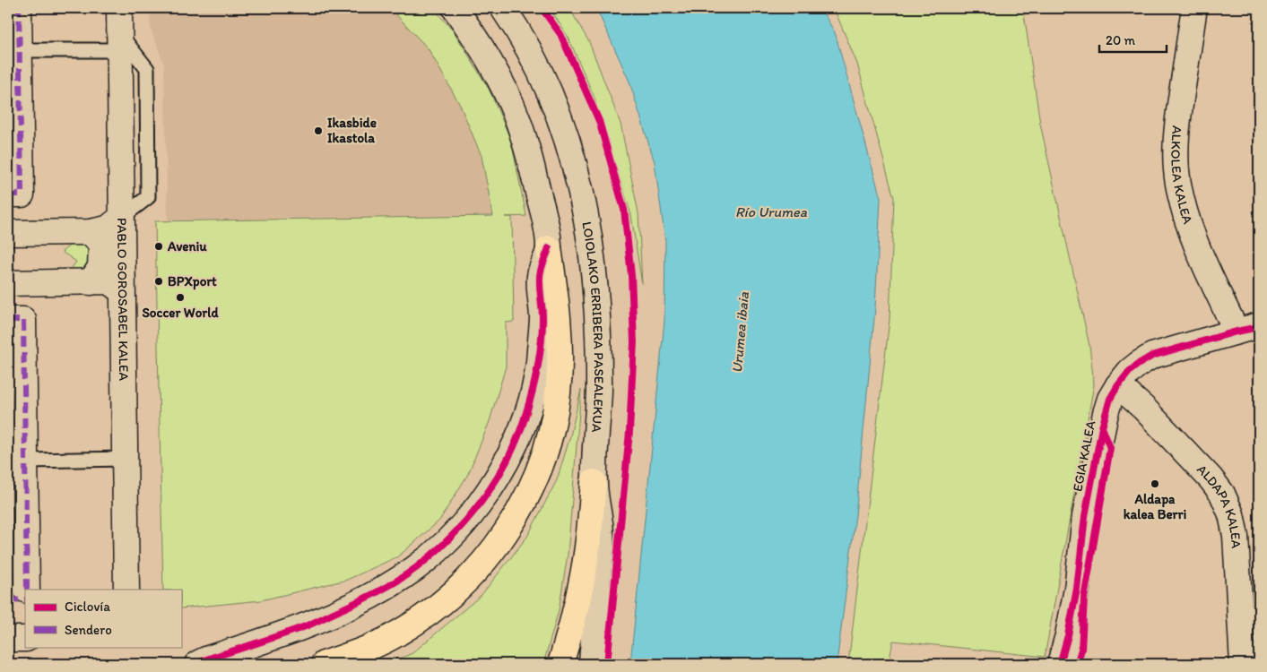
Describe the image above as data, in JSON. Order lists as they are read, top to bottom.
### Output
{
  "streets": {
    "street": [
      "ALKOLEA KALEA",
      "PABLO GOROSABEL KALEA",
      "LOIOLAKO ERRIBERA PASEALEKUA",
      "EGIA KALEA",
      "ALDAPA KALEA"
    ]
  },
  "crossings": [
    ["ALKOLEA KALEA", "EGIA KALEA"],
    ["EGIA KALEA", "ALDAPA KALEA"]
  ],
  "water": ["Río Urumea", "Urumea ibaia"],
  "places": [
    "Ikasbide Ikastola",
    "Aveniu",
    "BPXport",
    "Soccer World",
    "Aldapa kalea Berri"
  ],
  "legend": ["Ciclovía", "Sendero"],
  "scale_bar": "20 m"
}
